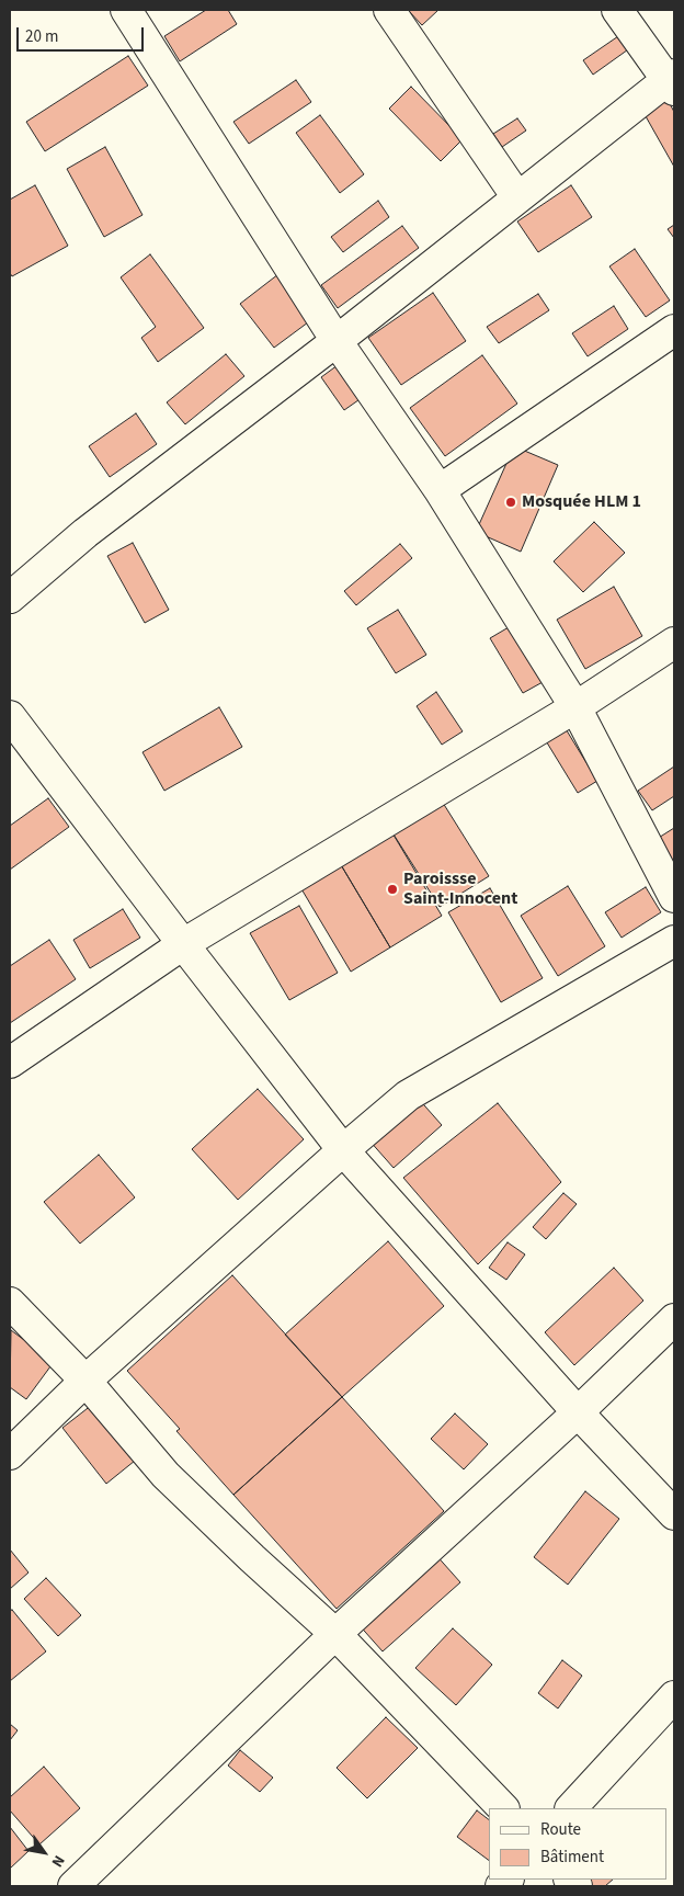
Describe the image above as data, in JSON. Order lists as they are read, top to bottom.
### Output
{
  "places": ["Mosquée HLM 1", "Paroissse Saint-Innocent"],
  "legend": ["Route", "Bâtiment"],
  "scale_bar": "20 m",
  "north": "bottom right"
}
